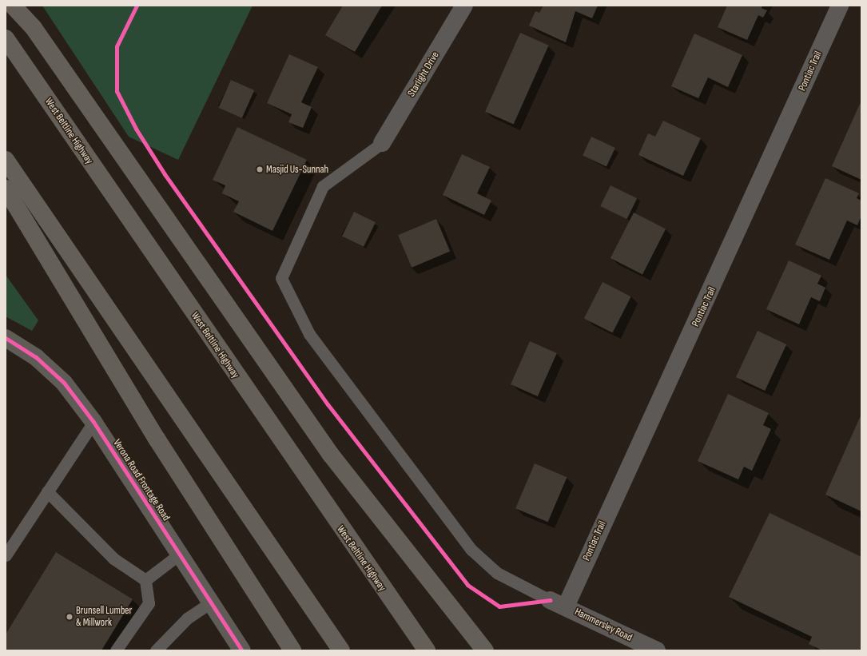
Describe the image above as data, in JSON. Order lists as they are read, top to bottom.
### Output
{
  "streets": {
    "highway": ["West Beltline Highway"],
    "street": [
      "Pontiac Trail",
      "Starlight Drive",
      "Verona Road Frontage Road",
      "Hammersley Road"
    ]
  },
  "crossings": [
    ["Pontiac Trail", "Hammersley Road"]
  ],
  "places": ["Masjid Us-Sunnah", "Brunsell Lumber & Millwork"]
}
